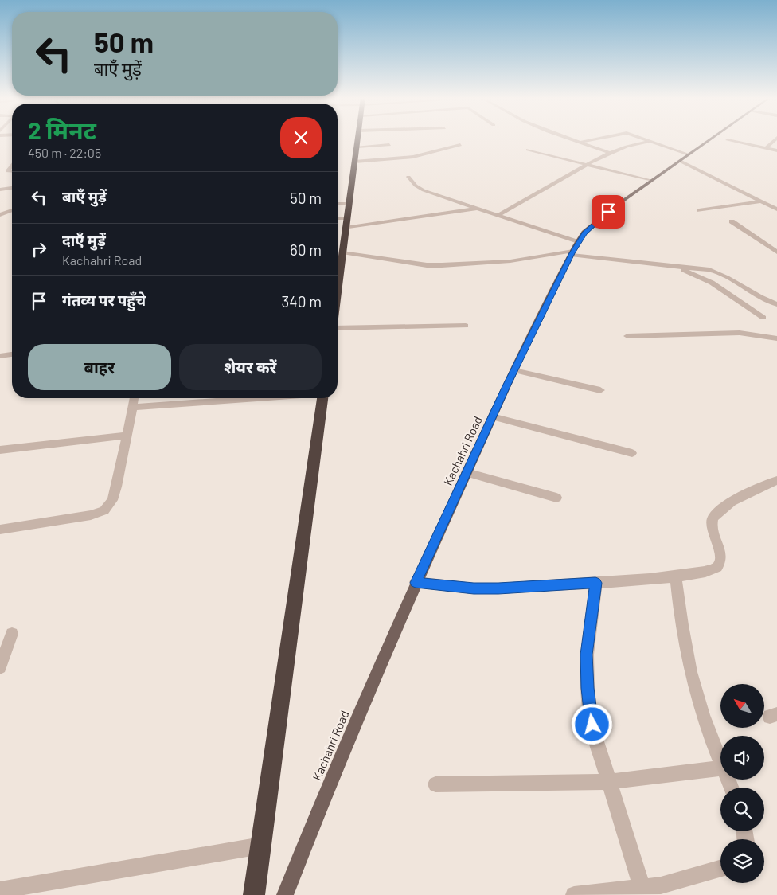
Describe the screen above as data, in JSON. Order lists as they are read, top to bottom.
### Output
{
  "streets": {
    "main road": ["Kachahri Road"]
  },
  "north": "top left",
  "page": {
    "turn": ["50 m", "बाएँ मुड़ें"],
    "heading": ["2 मिनट", "450 m · 22:05"],
    "list": [
      {
        "name": "बाएँ मुड़ें",
        "value": "50 m"
      },
      {
        "name": "दाएँ मुड़ें",
        "note": "Kachahri Road",
        "value": "60 m"
      },
      {
        "name": "गंतव्य पर पहुँचे",
        "value": "340 m"
      }
    ],
    "buttons": ["बाहर", "शेयर करें"]
  }
}
